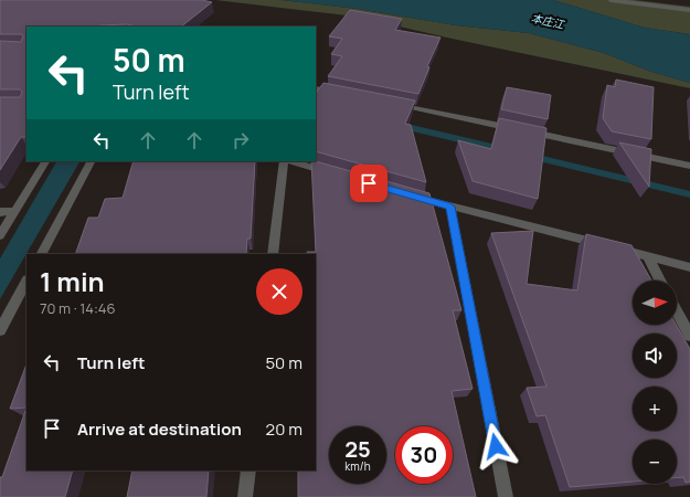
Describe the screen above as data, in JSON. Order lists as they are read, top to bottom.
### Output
{
  "water": ["本庄江"],
  "north": "right",
  "page": {
    "turn": ["50 m", "Turn left"],
    "heading": ["1 min", "70 m · 14:46"],
    "map_buttons": ["+", "−"],
    "list": [
      {
        "name": "Turn left",
        "value": "50 m"
      },
      {
        "name": "Arrive at destination",
        "value": "20 m"
      }
    ],
    "speed": "25 km/h",
    "limit": "30"
  }
}
